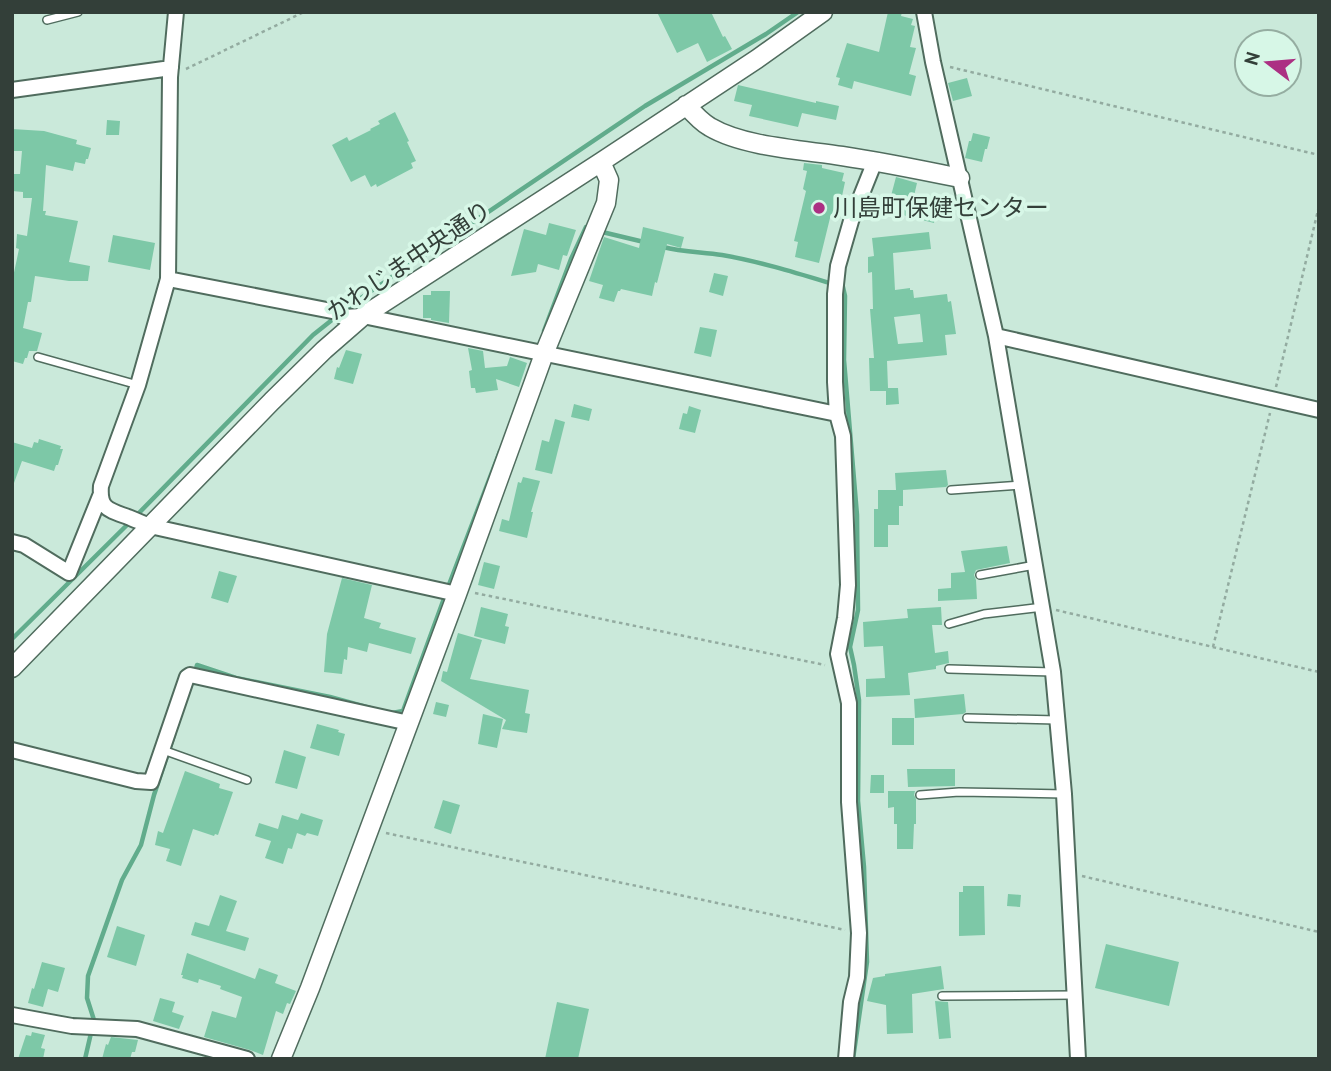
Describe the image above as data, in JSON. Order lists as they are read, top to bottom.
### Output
{
  "streets": {
    "street": ["かわじま中央通り"]
  },
  "places": ["川島町保健センター"],
  "north": "left"
}
